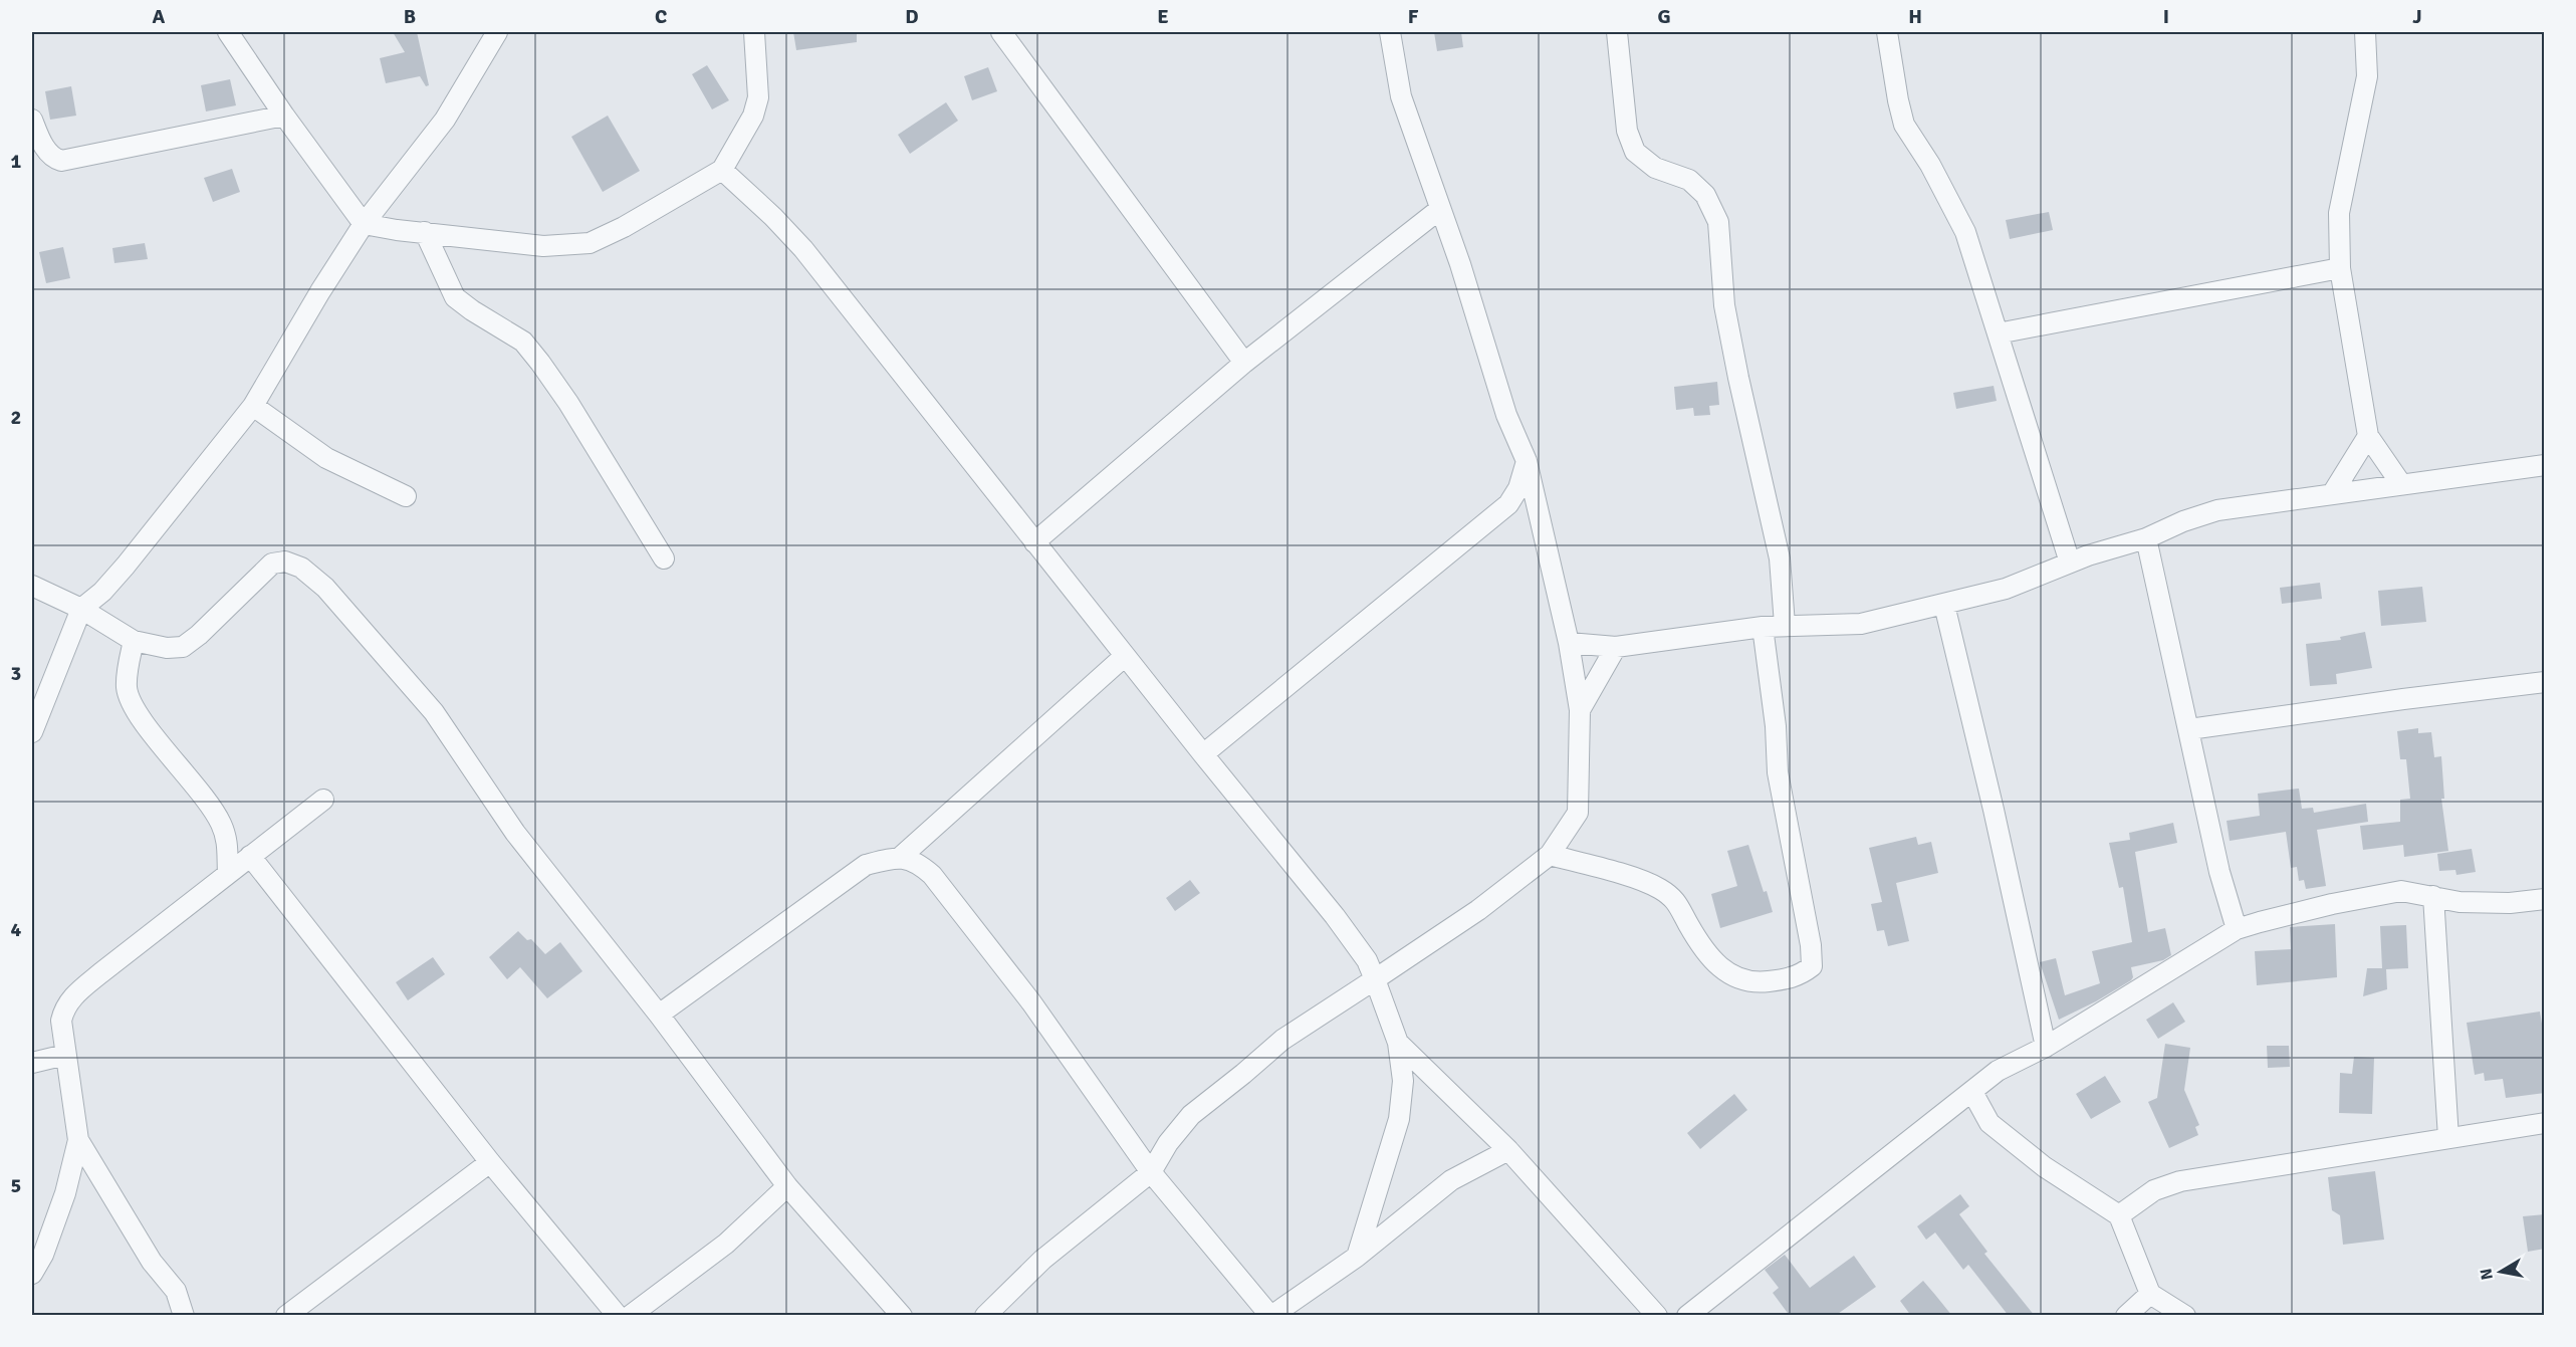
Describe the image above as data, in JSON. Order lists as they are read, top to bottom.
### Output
{
  "north": "left",
  "grid": {
    "columns": [
      "A",
      "B",
      "C",
      "D",
      "E",
      "F",
      "G",
      "H",
      "I",
      "J"
    ],
    "rows": [
      "1",
      "2",
      "3",
      "4",
      "5"
    ]
  }
}
